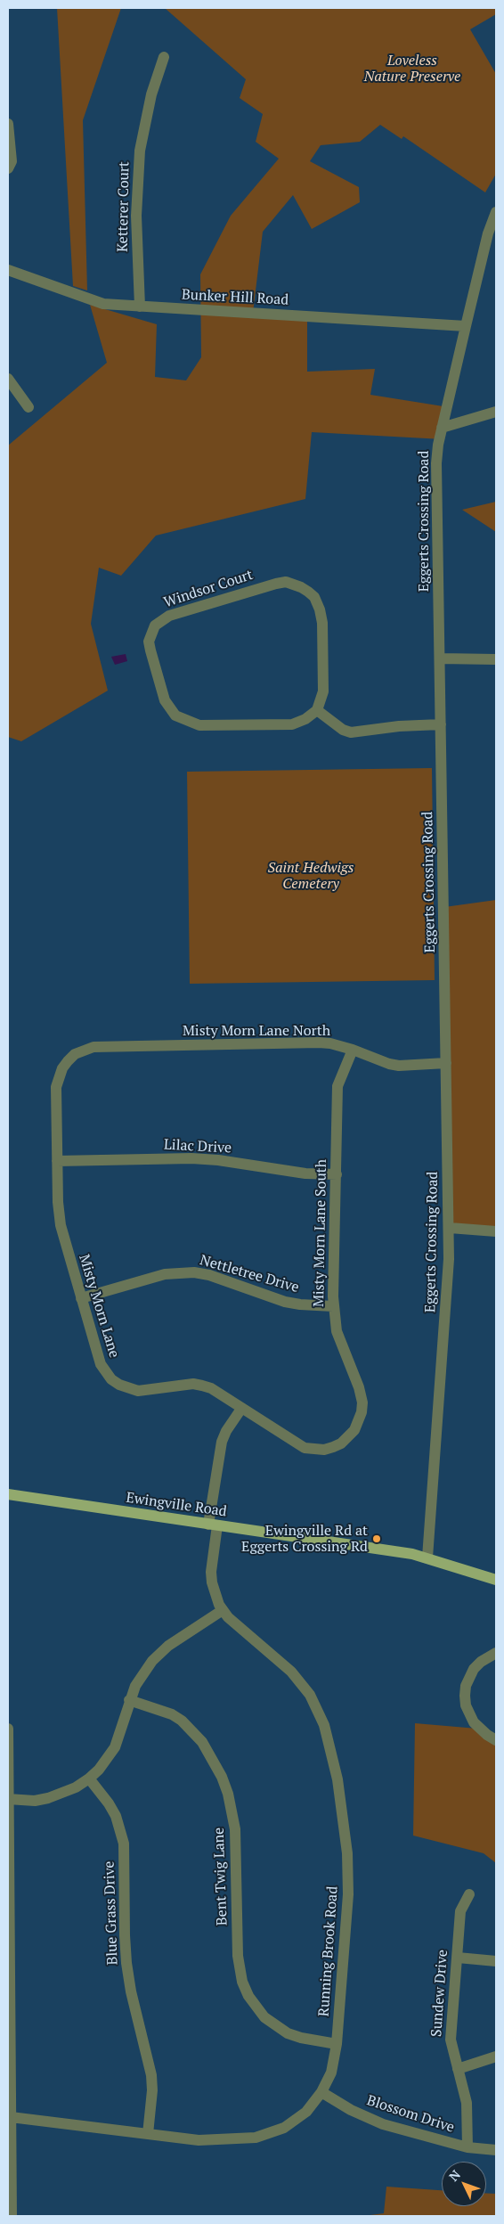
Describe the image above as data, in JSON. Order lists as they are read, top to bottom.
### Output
{
  "streets": {
    "main road": ["Ewingville Road"],
    "street": [
      "Ketterer Court",
      "Bunker Hill Road",
      "Eggerts Crossing Road",
      "Windsor Court",
      "Misty Morn Lane North",
      "Lilac Drive",
      "Misty Morn Lane South",
      "Nettletree Drive",
      "Misty Morn Lane",
      "Bent Twig Lane",
      "Blue Grass Drive",
      "Running Brook Road",
      "Sundew Drive",
      "Blossom Drive"
    ]
  },
  "crossings": [
    ["Ketterer Court", "Bunker Hill Road"],
    ["Bunker Hill Road", "Eggerts Crossing Road"],
    ["Eggerts Crossing Road", "Misty Morn Lane North"],
    ["Eggerts Crossing Road", "Ewingville Road"],
    ["Misty Morn Lane North", "Misty Morn Lane South"],
    ["Misty Morn Lane North", "Misty Morn Lane"],
    ["Lilac Drive", "Misty Morn Lane South"],
    ["Lilac Drive", "Misty Morn Lane"],
    ["Misty Morn Lane South", "Nettletree Drive"],
    ["Misty Morn Lane South", "Misty Morn Lane"],
    ["Nettletree Drive", "Misty Morn Lane"],
    ["Misty Morn Lane", "Running Brook Road"],
    ["Ewingville Road", "Running Brook Road"],
    ["Bent Twig Lane", "Running Brook Road"],
    ["Blue Grass Drive", "Running Brook Road"],
    ["Running Brook Road", "Blossom Drive"],
    ["Sundew Drive", "Blossom Drive"]
  ],
  "parks": ["Loveless Nature Preserve", "Saint Hedwigs Cemetery"],
  "places": ["Ewingville Rd at Eggerts Crossing Rd"],
  "north": "top left"
}
